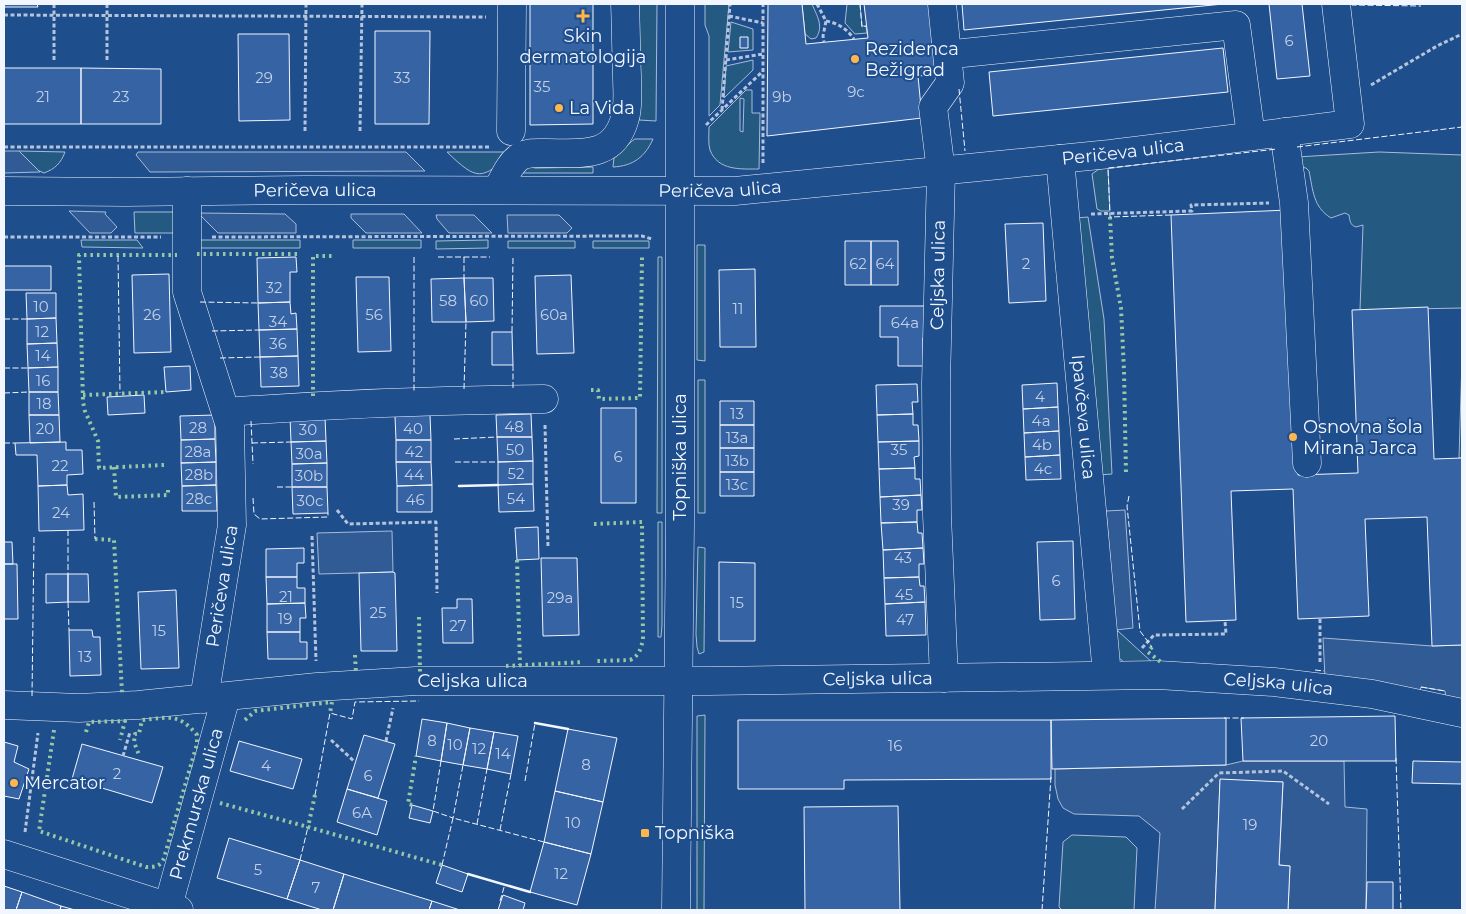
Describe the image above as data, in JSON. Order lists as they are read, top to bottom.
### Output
{
  "streets": {
    "street": [
      "Peričeva ulica",
      "Celjska ulica",
      "Ipavčeva ulica",
      "Topniška ulica",
      "Prekmurska ulica"
    ]
  },
  "crossings": [
    ["Peričeva ulica", "Celjska ulica"],
    ["Peričeva ulica", "Ipavčeva ulica"],
    ["Peričeva ulica", "Topniška ulica"],
    ["Peričeva ulica", "Prekmurska ulica"],
    ["Celjska ulica", "Ipavčeva ulica"],
    ["Celjska ulica", "Topniška ulica"],
    ["Celjska ulica", "Prekmurska ulica"]
  ],
  "places": {
    "health": ["Skin dermatologija"],
    "other": [
      "Rezidenca Bežigrad",
      "La Vida",
      "Osnovna šola Mirana Jarca",
      "Mercator"
    ],
    "transit": ["Topniška"]
  },
  "house_numbers": [
    "6",
    "29",
    "33",
    "35",
    "9c",
    "21",
    "23",
    "9b",
    "62",
    "64",
    "2",
    "32",
    "58",
    "60",
    "10",
    "11",
    "26",
    "56",
    "60a",
    "34",
    "64a",
    "12",
    "36",
    "14",
    "38",
    "16",
    "4",
    "18",
    "13",
    "4a",
    "48",
    "28",
    "20",
    "40",
    "30",
    "13a",
    "4b",
    "50",
    "35",
    "28a",
    "42",
    "30a",
    "6",
    "13b",
    "22",
    "4c",
    "52",
    "28b",
    "44",
    "30b",
    "13c",
    "28c",
    "54",
    "46",
    "30c",
    "39",
    "24",
    "43",
    "6",
    "45",
    "21",
    "29a",
    "15",
    "25",
    "19",
    "47",
    "27",
    "15",
    "13",
    "8",
    "20",
    "10",
    "16",
    "12",
    "14",
    "8",
    "4",
    "2",
    "6",
    "6A",
    "10",
    "19",
    "5",
    "12",
    "7"
  ]
}
